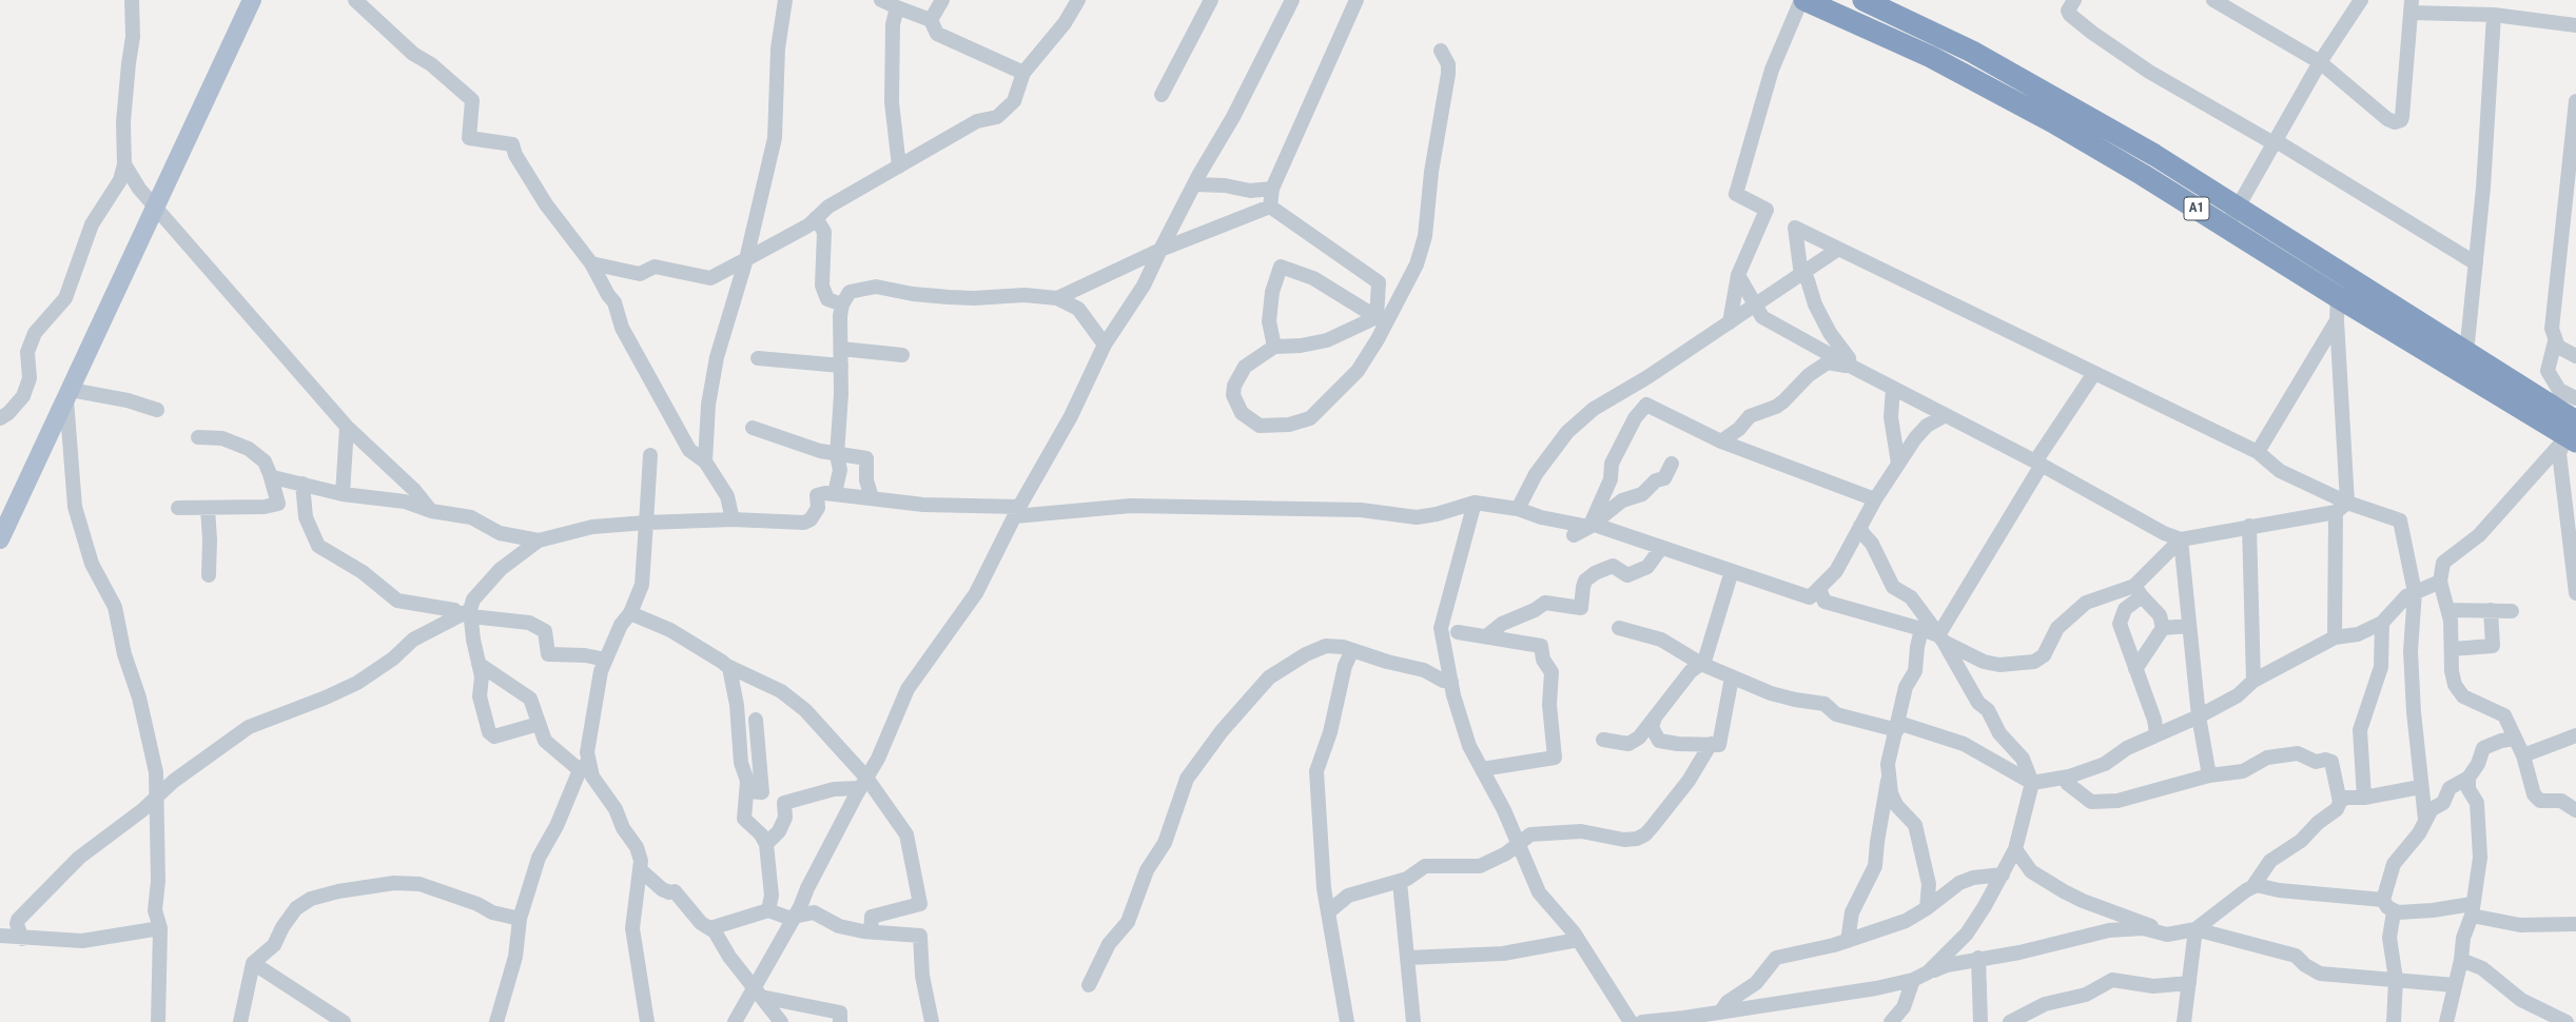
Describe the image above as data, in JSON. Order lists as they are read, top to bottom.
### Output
{
  "streets": {
    "highway": ["A1"]
  }
}
